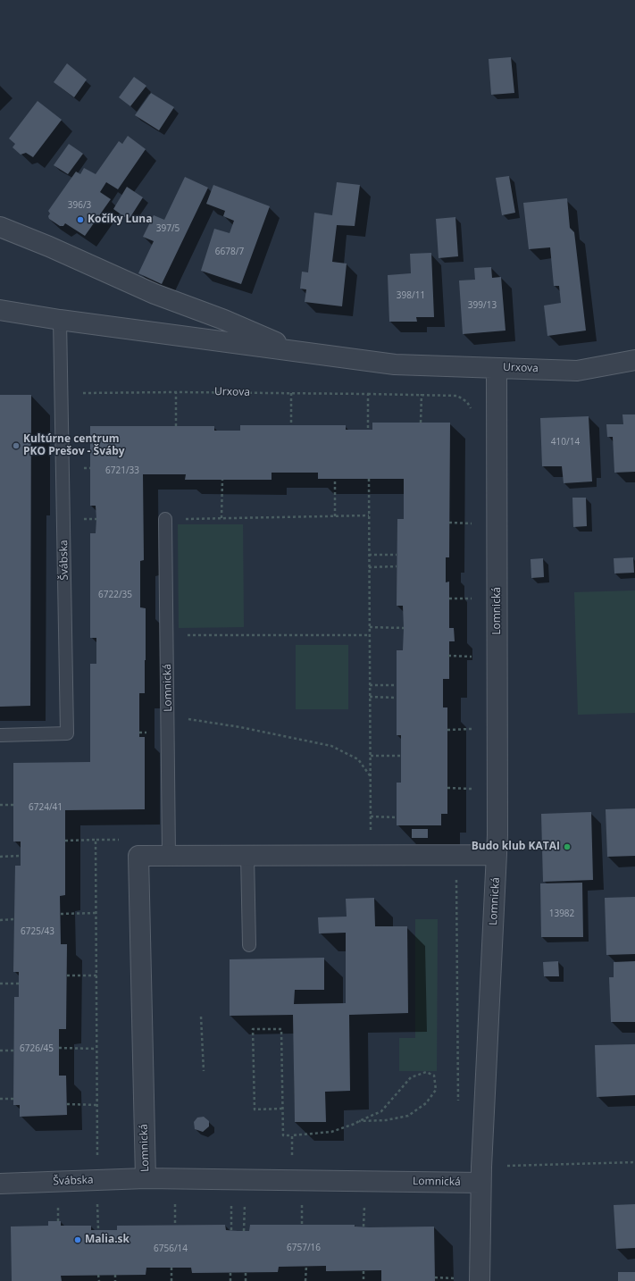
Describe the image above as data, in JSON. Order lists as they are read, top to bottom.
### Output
{
  "streets": {
    "street": ["Urxova", "Švábska", "Lomnická"]
  },
  "crossings": [
    ["Urxova", "Švábska"],
    ["Urxova", "Lomnická"],
    ["Švábska", "Lomnická"]
  ],
  "places": [
    "Kočíky Luna",
    "Kultúrne centrum PKO Prešov - Šváby",
    "Budo klub KATAI",
    "Malia.sk"
  ],
  "house_numbers": [
    "396/3",
    "397/5",
    "6678/7",
    "398/11",
    "399/13",
    "410/14",
    "6721/33",
    "6722/35",
    "6724/41",
    "13982",
    "6725/43",
    "6726/45",
    "6757/16",
    "6756/14"
  ]
}
